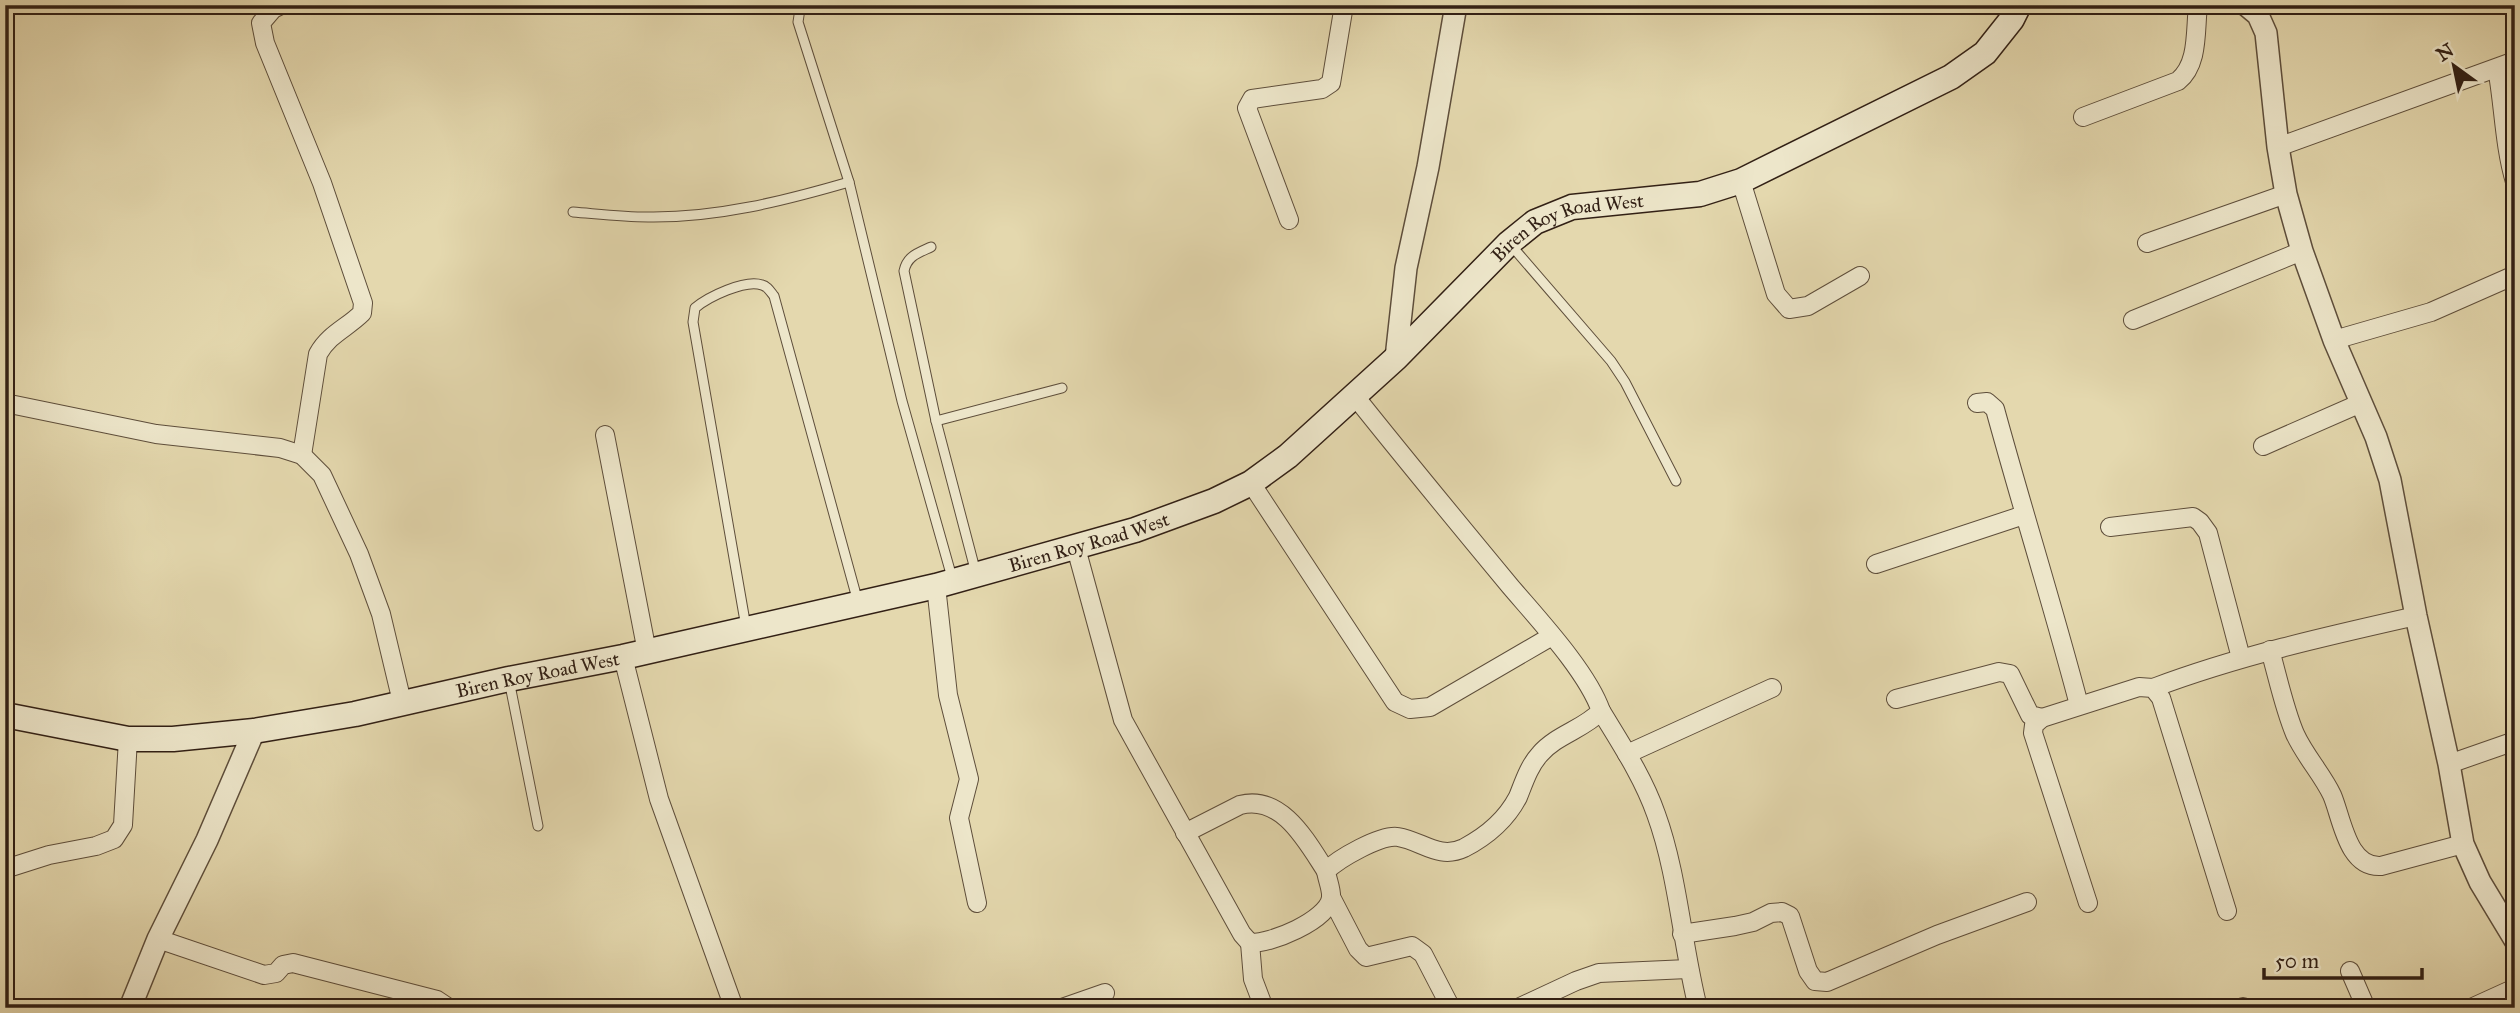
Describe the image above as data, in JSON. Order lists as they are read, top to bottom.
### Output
{
  "streets": {
    "main road": ["Biren Roy Road West"]
  },
  "scale_bar": "50 m",
  "north": "top left"
}
